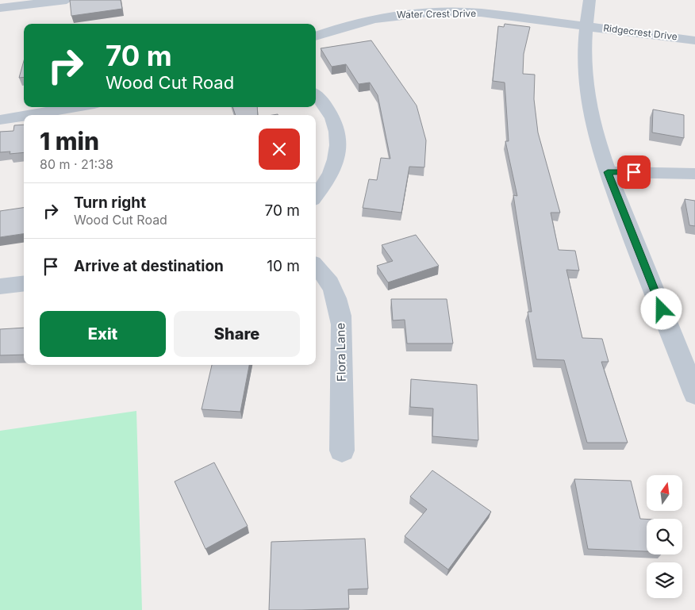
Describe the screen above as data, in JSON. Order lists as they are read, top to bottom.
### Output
{
  "streets": {
    "street": ["Water Crest Drive", "Ridgecrest Drive", "Flora Lane"]
  },
  "crossings": [
    ["Water Crest Drive", "Ridgecrest Drive"]
  ],
  "north": "top",
  "page": {
    "turn": ["70 m", "Wood Cut Road"],
    "heading": ["1 min", "80 m · 21:38"],
    "list": [
      {
        "name": "Turn right",
        "note": "Wood Cut Road",
        "value": "70 m"
      },
      {
        "name": "Arrive at destination",
        "value": "10 m"
      }
    ],
    "buttons": ["Exit", "Share"]
  }
}
